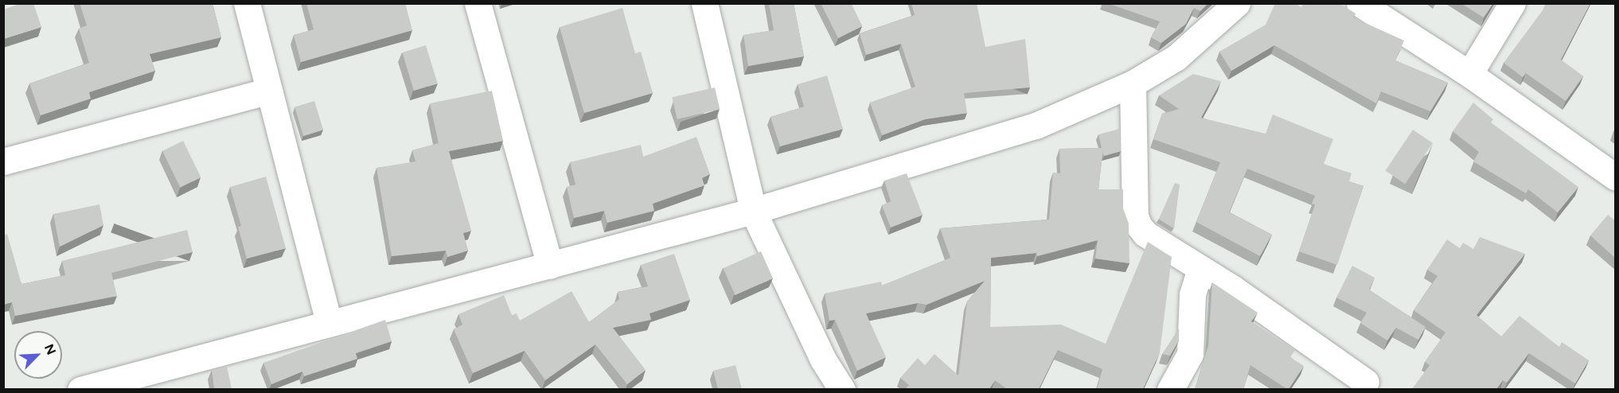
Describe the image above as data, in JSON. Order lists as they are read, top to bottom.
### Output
{
  "north": "top right"
}
